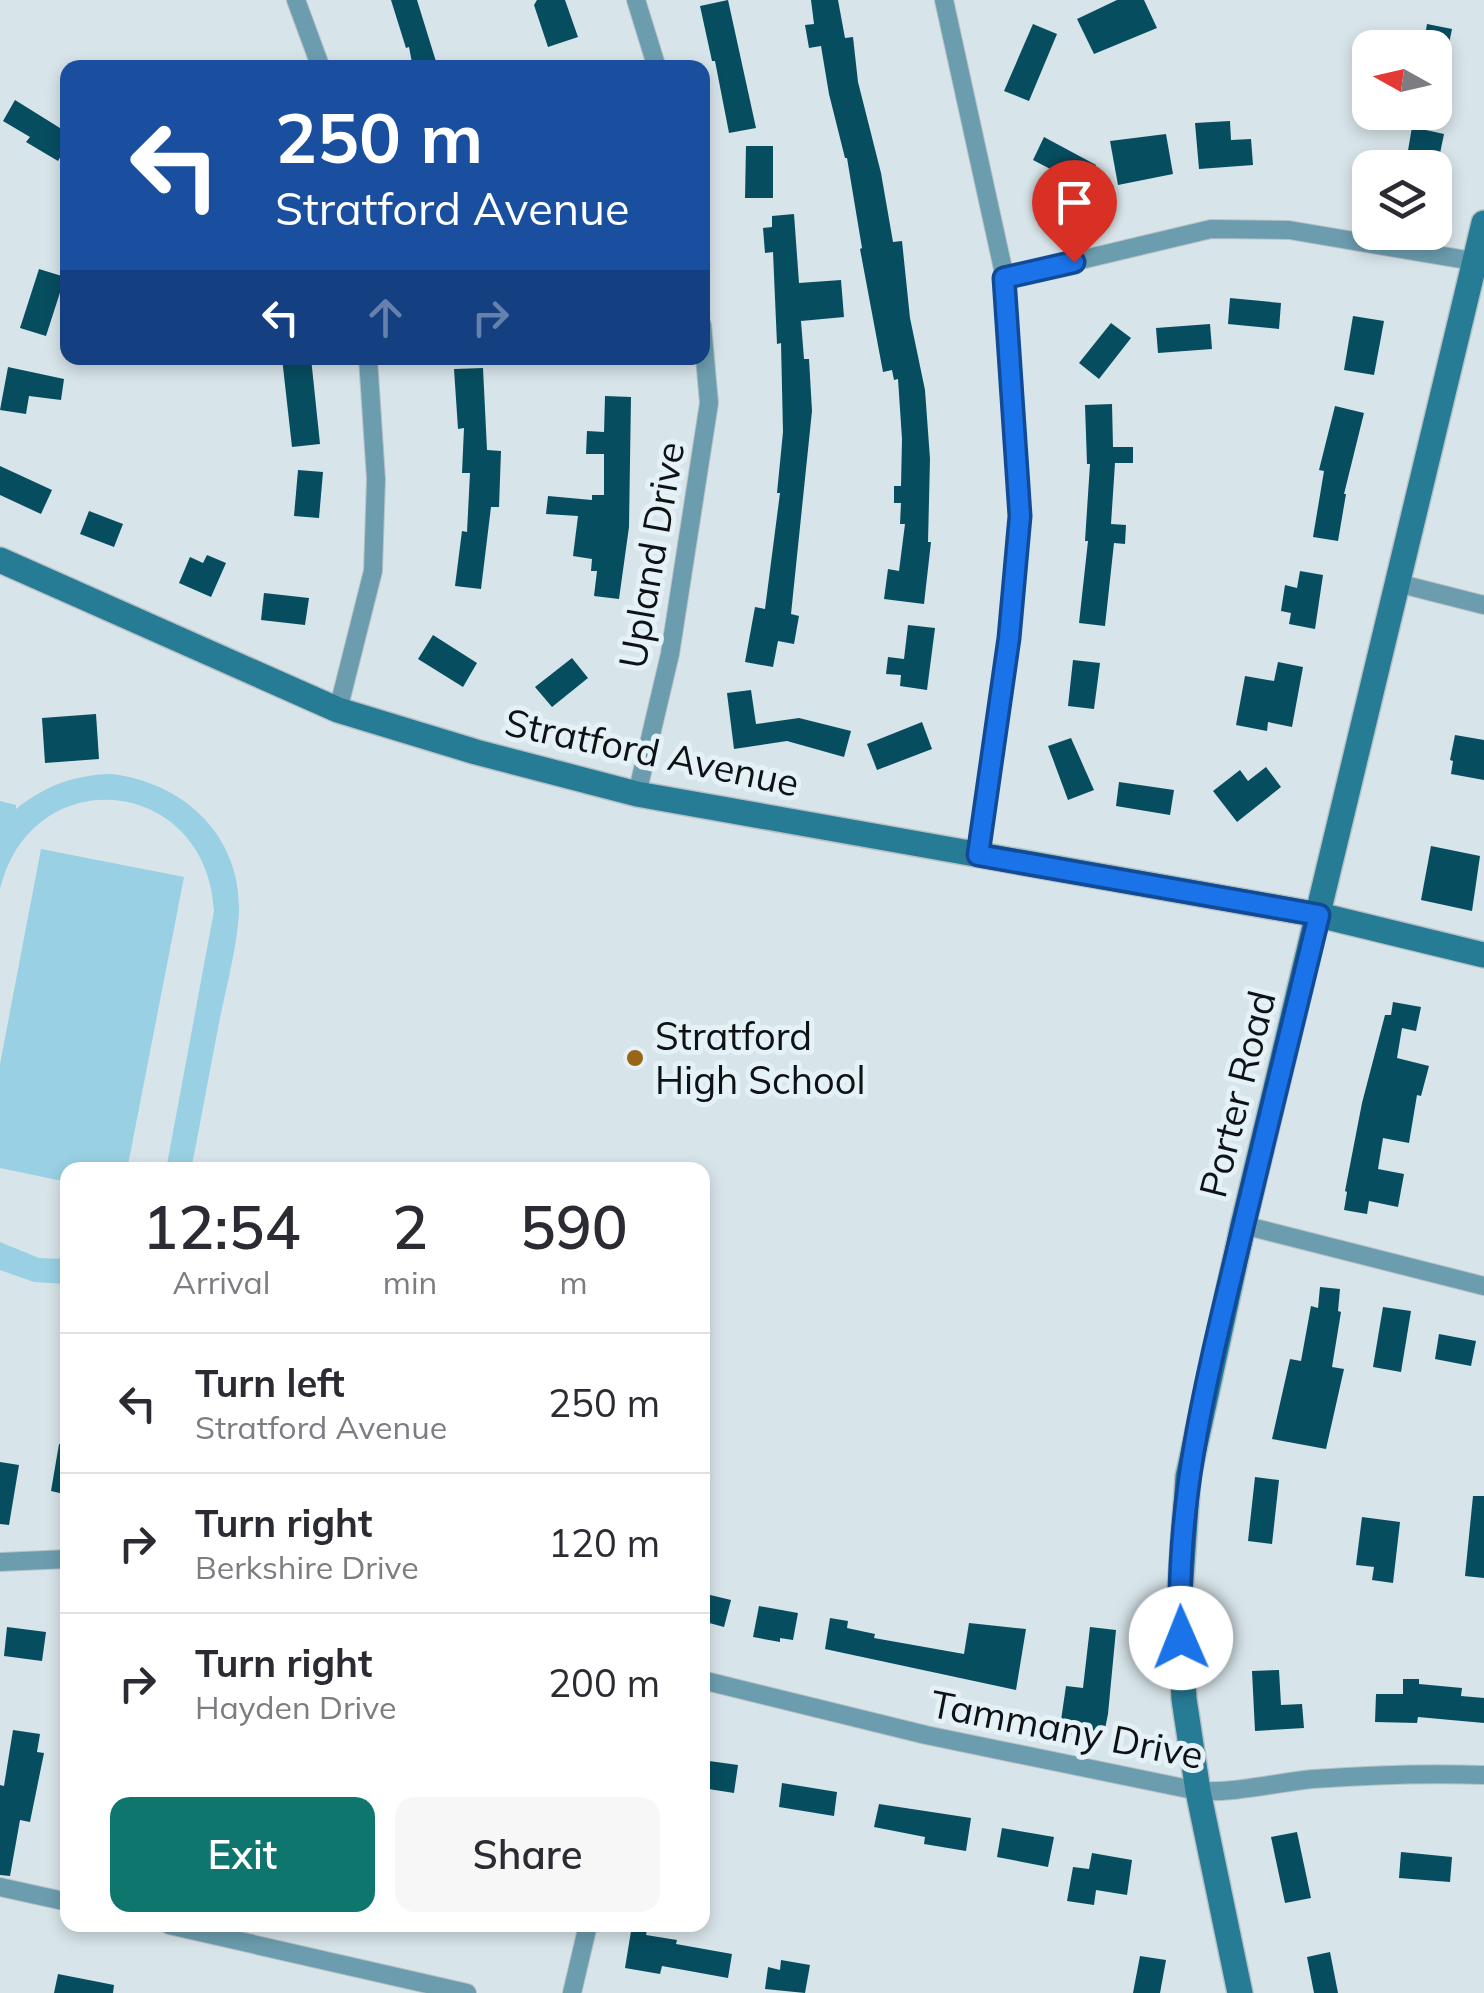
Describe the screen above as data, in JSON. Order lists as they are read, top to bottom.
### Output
{
  "streets": {
    "street": [
      "Upland Drive",
      "Stratford Avenue",
      "Porter Road",
      "Tammany Drive"
    ]
  },
  "crossings": [
    ["Upland Drive", "Stratford Avenue"],
    ["Stratford Avenue", "Porter Road"],
    ["Porter Road", "Tammany Drive"]
  ],
  "places": ["Stratford High School"],
  "north": "left",
  "page": {
    "turn": ["250 m", "Stratford Avenue"],
    "eta": [
      "12:54",
      "Arrival",
      "2",
      "min",
      "590",
      "m"
    ],
    "list": [
      {
        "name": "Turn left",
        "note": "Stratford Avenue",
        "value": "250 m"
      },
      {
        "name": "Turn right",
        "note": "Berkshire Drive",
        "value": "120 m"
      },
      {
        "name": "Turn right",
        "note": "Hayden Drive",
        "value": "200 m"
      }
    ],
    "buttons": ["Exit", "Share"]
  }
}
